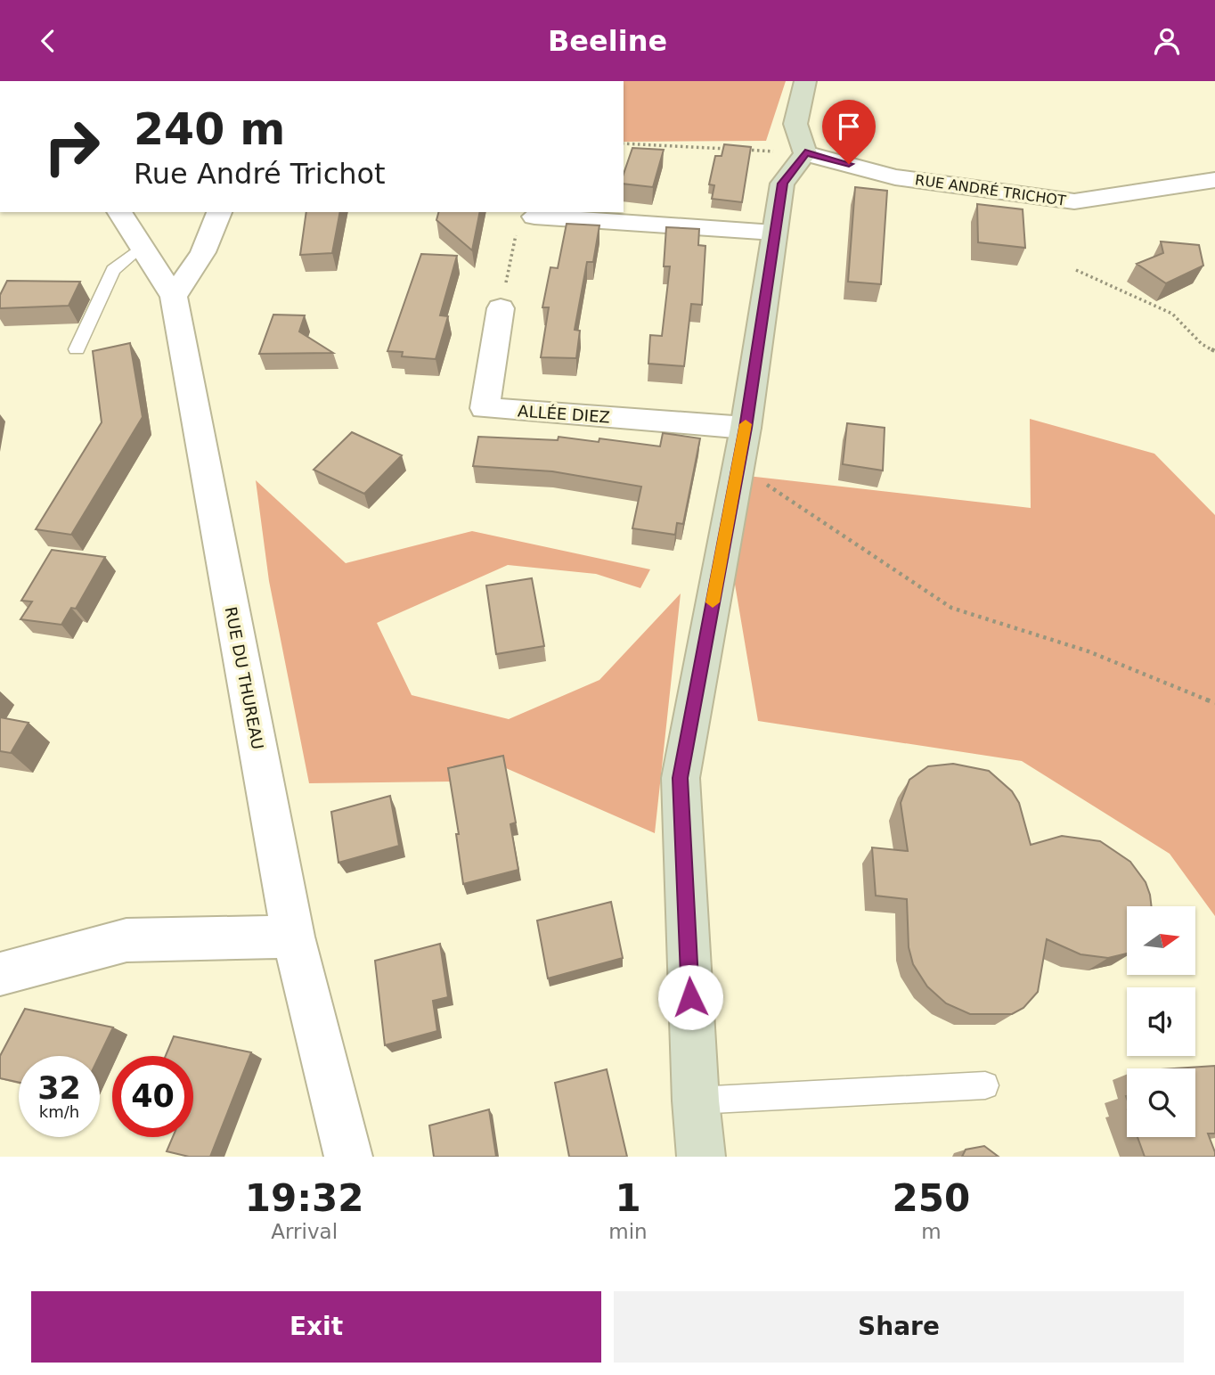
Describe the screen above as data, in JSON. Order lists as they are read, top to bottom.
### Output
{
  "streets": {
    "street": ["RUE ANDRÉ TRICHOT", "ALLÉE DIEZ", "RUE DU THUREAU"]
  },
  "north": "right",
  "page": {
    "header": "Beeline",
    "turn": ["240 m", "Rue André Trichot"],
    "speed": "32 km/h",
    "limit": "40",
    "eta": [
      "19:32",
      "Arrival",
      "1",
      "min",
      "250",
      "m"
    ],
    "buttons": ["Exit", "Share"]
  }
}
